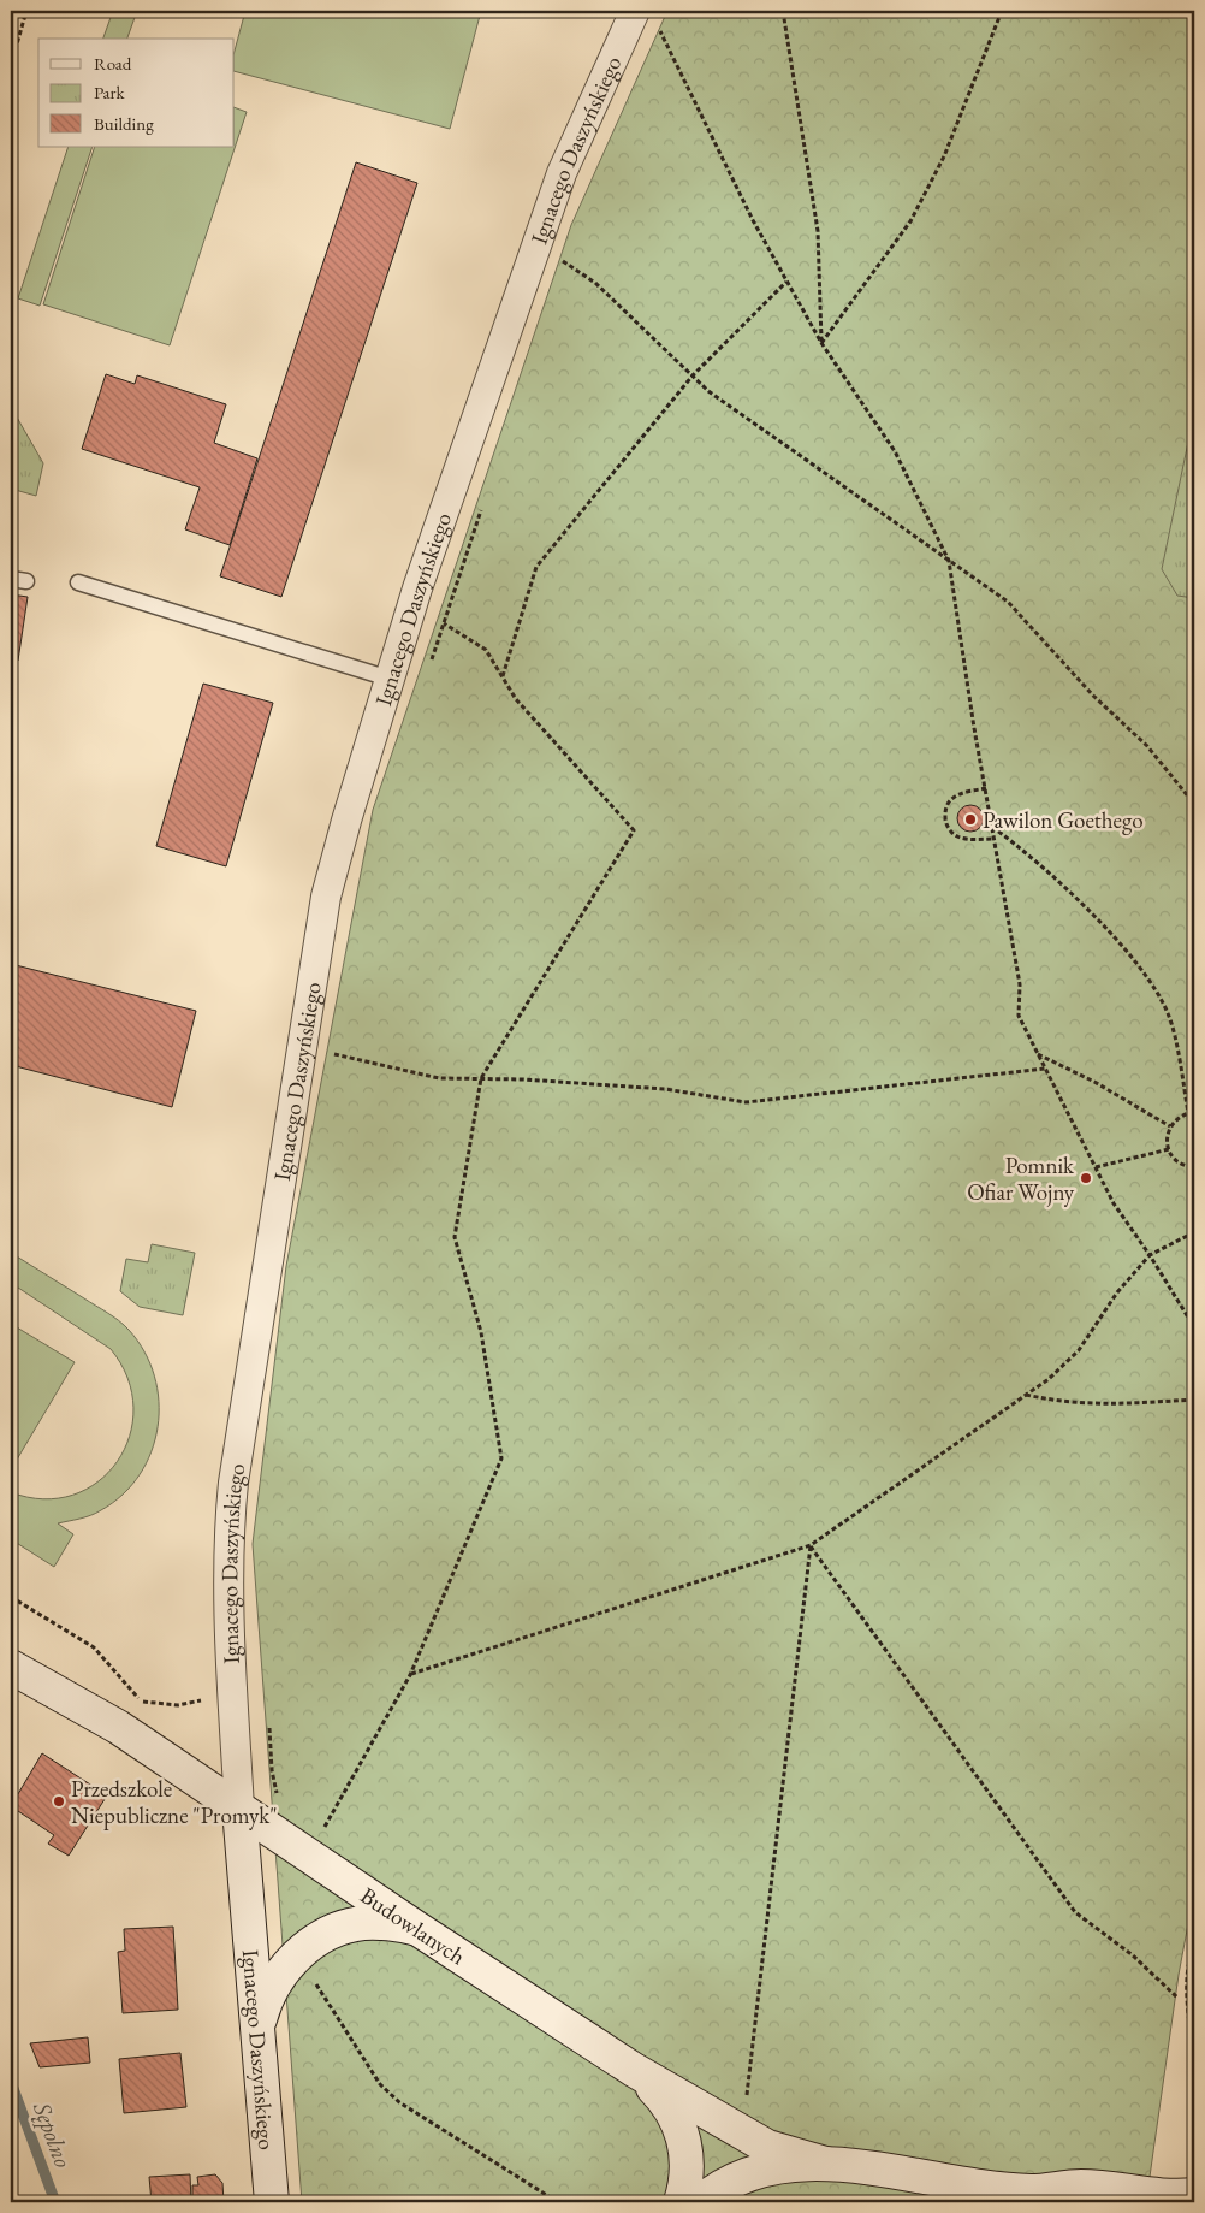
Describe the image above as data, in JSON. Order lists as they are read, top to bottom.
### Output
{
  "streets": {
    "street": ["Ignacego Daszyńskiego", "Budowlanych"]
  },
  "crossings": [
    ["Ignacego Daszyńskiego", "Budowlanych"]
  ],
  "water": ["Sępolno"],
  "places": ["Pawilon Goethego", "Pomnik Ofiar Wojny", "Przedszkole Niepubliczne \"Promyk\""],
  "legend": ["Road", "Park", "Building"]
}
